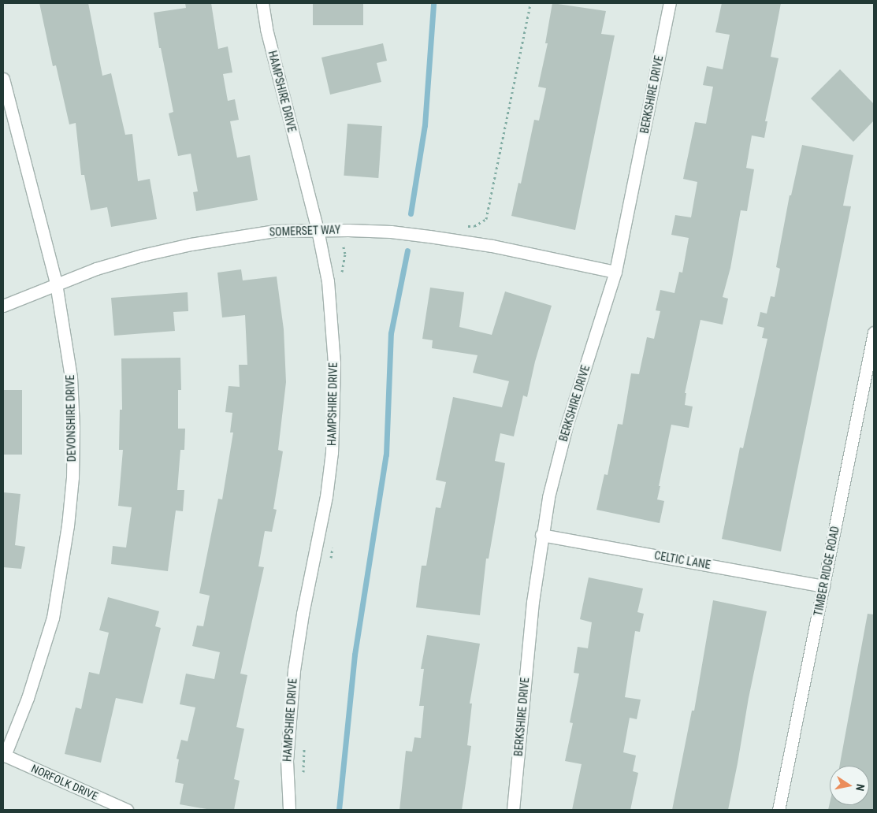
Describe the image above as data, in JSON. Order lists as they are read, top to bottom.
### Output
{
  "streets": {
    "street": [
      "HAMPSHIRE DRIVE",
      "BERKSHIRE DRIVE",
      "SOMERSET WAY",
      "DEVONSHIRE DRIVE",
      "CELTIC LANE",
      "TIMBER RIDGE ROAD",
      "NORFOLK DRIVE"
    ]
  },
  "crossings": [
    ["HAMPSHIRE DRIVE", "SOMERSET WAY"],
    ["BERKSHIRE DRIVE", "SOMERSET WAY"],
    ["BERKSHIRE DRIVE", "CELTIC LANE"],
    ["SOMERSET WAY", "DEVONSHIRE DRIVE"],
    ["DEVONSHIRE DRIVE", "NORFOLK DRIVE"],
    ["CELTIC LANE", "TIMBER RIDGE ROAD"]
  ],
  "north": "right"
}
